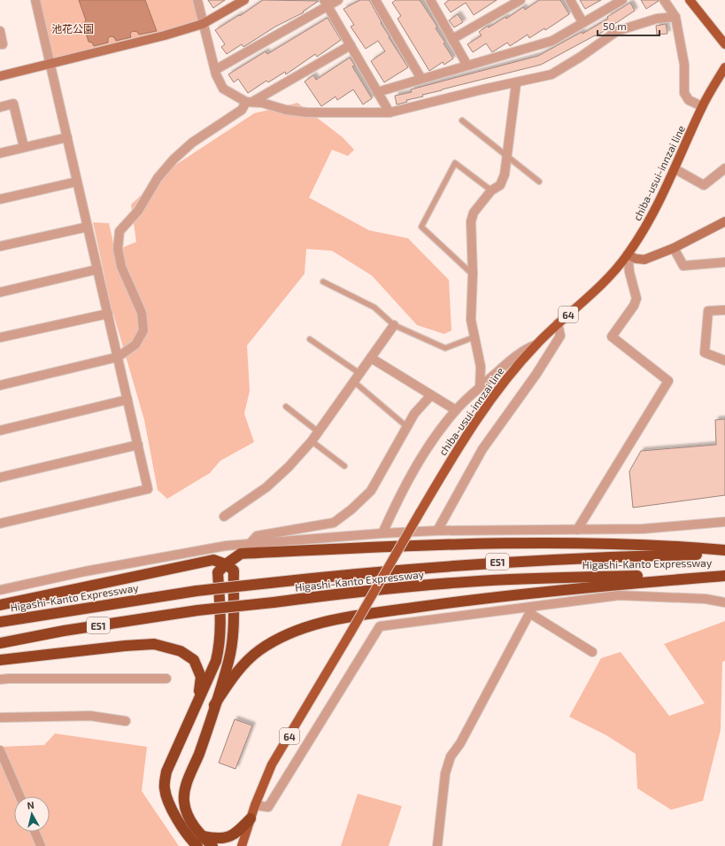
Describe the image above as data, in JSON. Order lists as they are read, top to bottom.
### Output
{
  "streets": {
    "highway": ["E51", "Higashi-Kanto Expressway"],
    "main road": ["chiba-usui-innzai line", "64"]
  },
  "crossings": [
    ["chiba-usui-innzai line", "64"]
  ],
  "parks": ["池花公園"],
  "scale_bar": "50 m",
  "north": "top"
}
